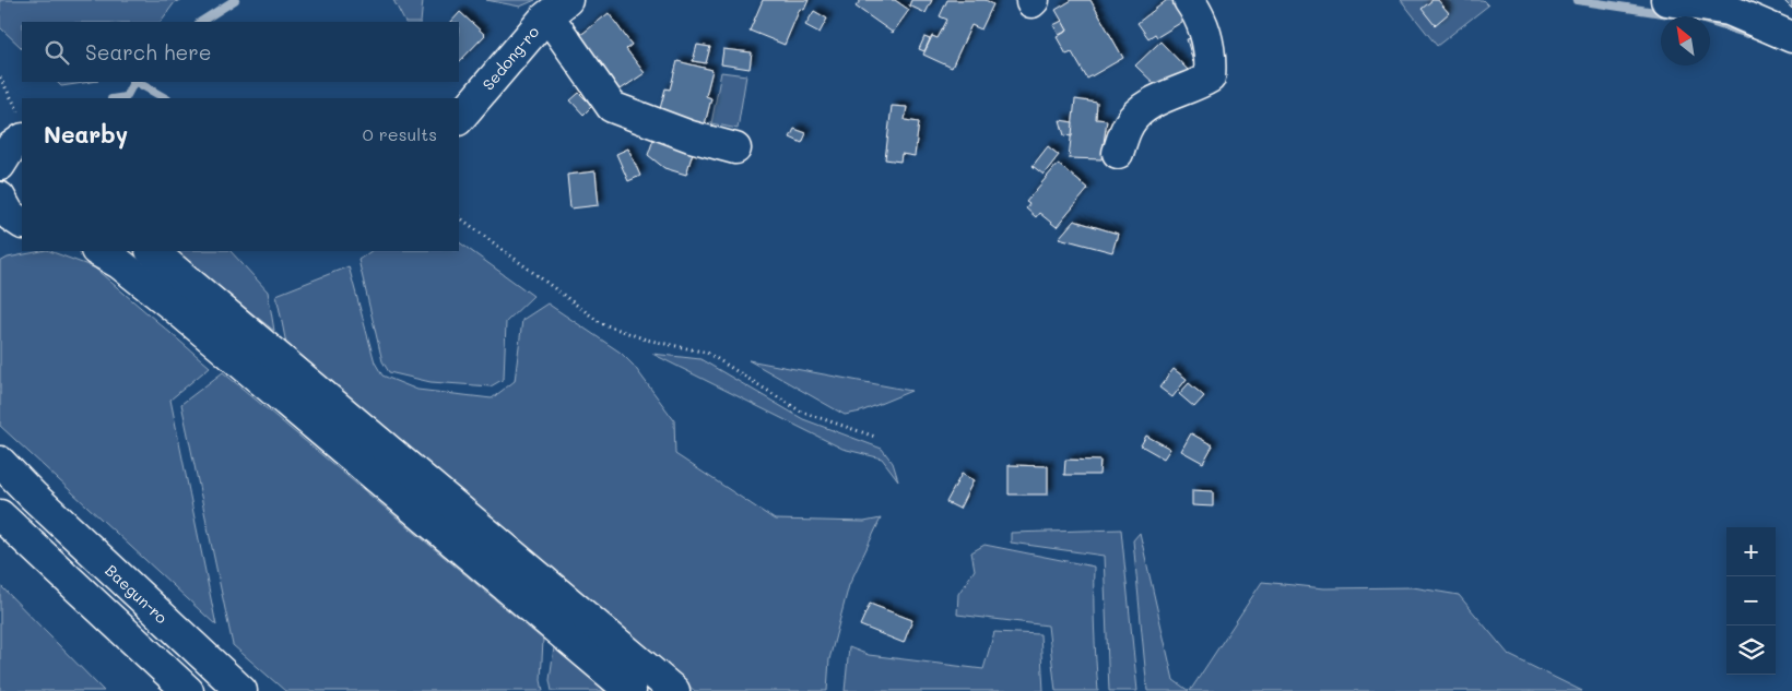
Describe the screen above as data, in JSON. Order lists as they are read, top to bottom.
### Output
{
  "streets": {
    "main road": ["Sedong-ro", "Baegun-ro"]
  },
  "north": "top left",
  "page": {
    "search": "Search here",
    "heading": ["Nearby", "0 results"],
    "map_buttons": ["+", "−"]
  }
}
